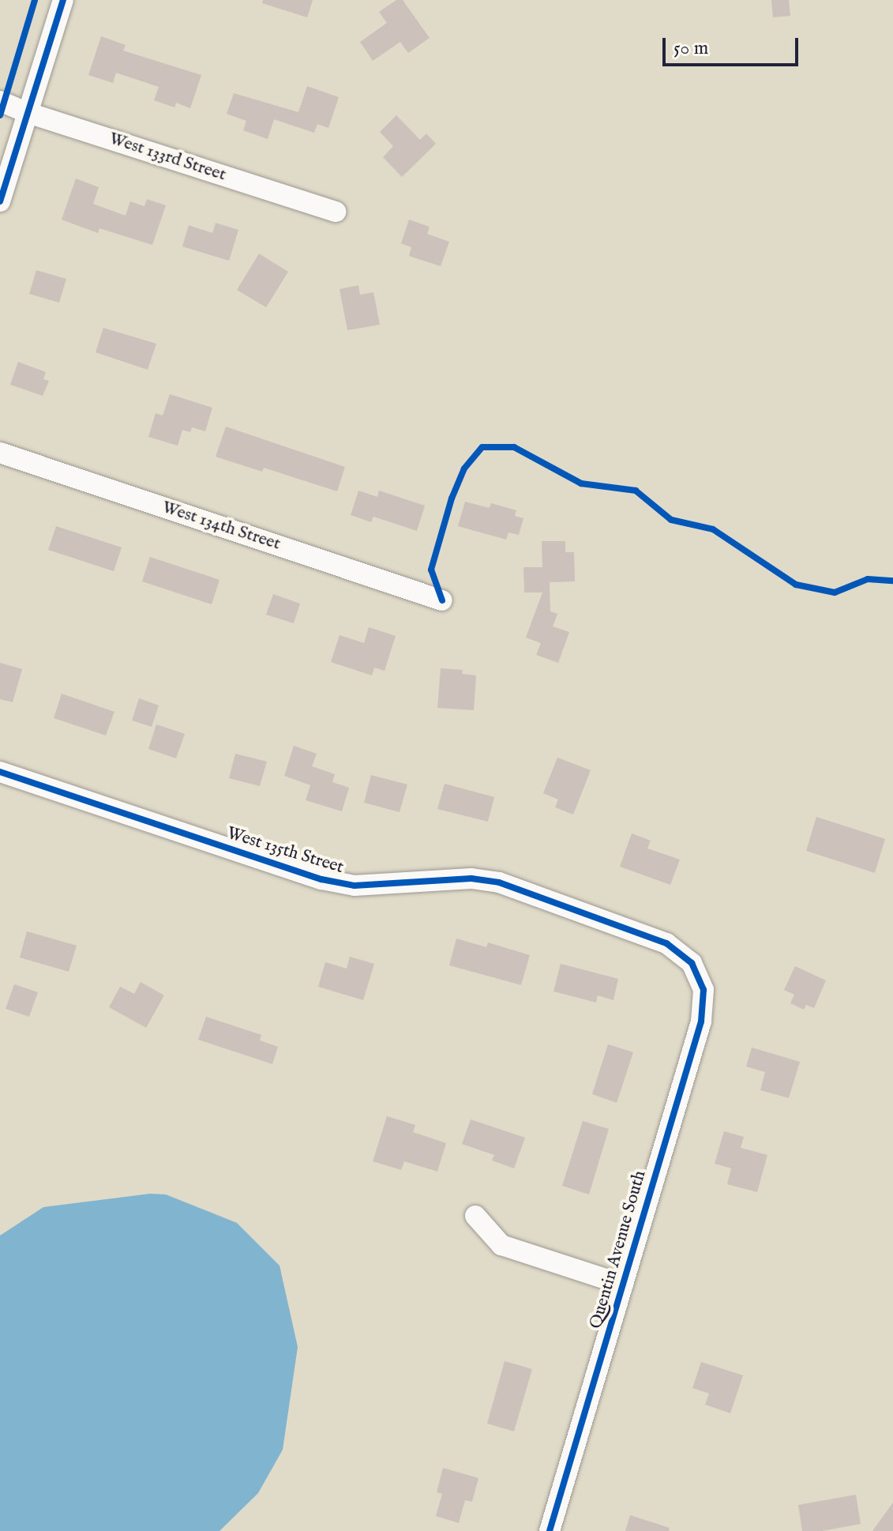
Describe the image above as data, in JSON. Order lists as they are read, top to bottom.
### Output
{
  "streets": {
    "street": [
      "West 133rd Street",
      "West 134th Street",
      "West 135th Street",
      "Quentin Avenue South"
    ]
  },
  "crossings": [
    ["West 135th Street", "Quentin Avenue South"]
  ],
  "scale_bar": "50 m"
}
